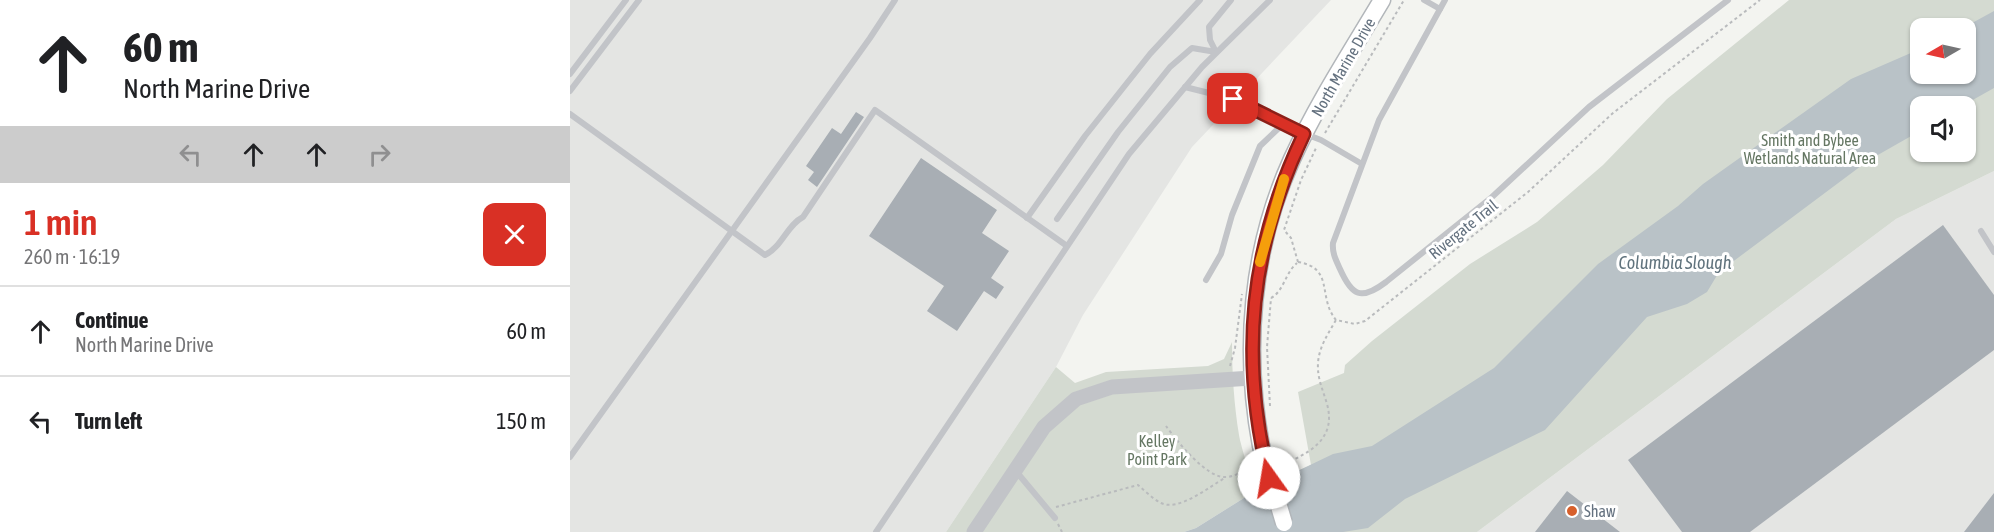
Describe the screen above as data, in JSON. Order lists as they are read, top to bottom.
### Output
{
  "streets": {
    "main road": ["North Marine Drive"],
    "path": ["Rivergate Trail"]
  },
  "water": ["Columbia Slough"],
  "parks": ["Smith and Bybee Wetlands Natural Area", "Kelley Point Park"],
  "places": ["Shaw"],
  "north": "left",
  "page": {
    "turn": ["60 m", "North Marine Drive"],
    "heading": ["1 min", "260 m · 16:19"],
    "list": [
      {
        "name": "Continue",
        "note": "North Marine Drive",
        "value": "60 m"
      },
      {
        "name": "Turn left",
        "value": "150 m"
      }
    ]
  }
}
